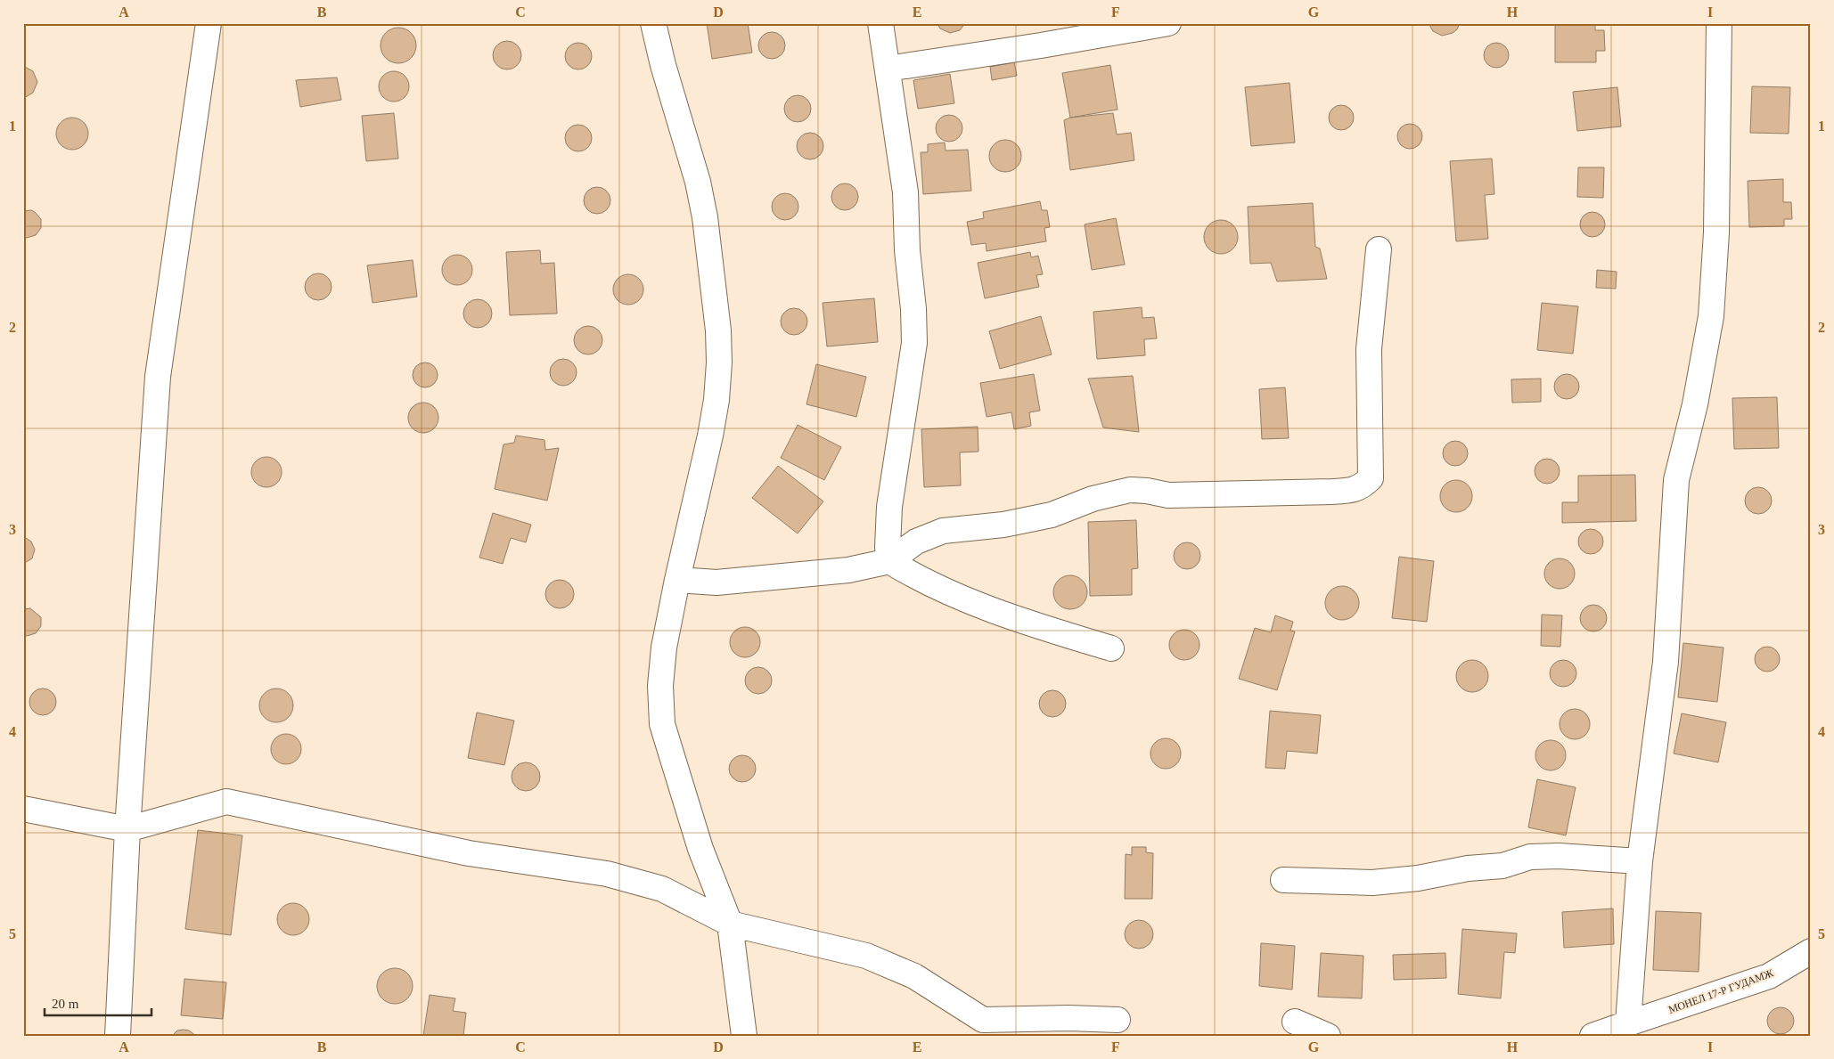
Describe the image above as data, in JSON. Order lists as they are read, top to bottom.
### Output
{
  "streets": {
    "street": ["МОНЕЛ 17-Р ГУДАМЖ"]
  },
  "scale_bar": "20 m",
  "grid": {
    "columns": [
      "A",
      "B",
      "C",
      "D",
      "E",
      "F",
      "G",
      "H",
      "I"
    ],
    "rows": [
      "1",
      "2",
      "3",
      "4",
      "5"
    ]
  }
}
